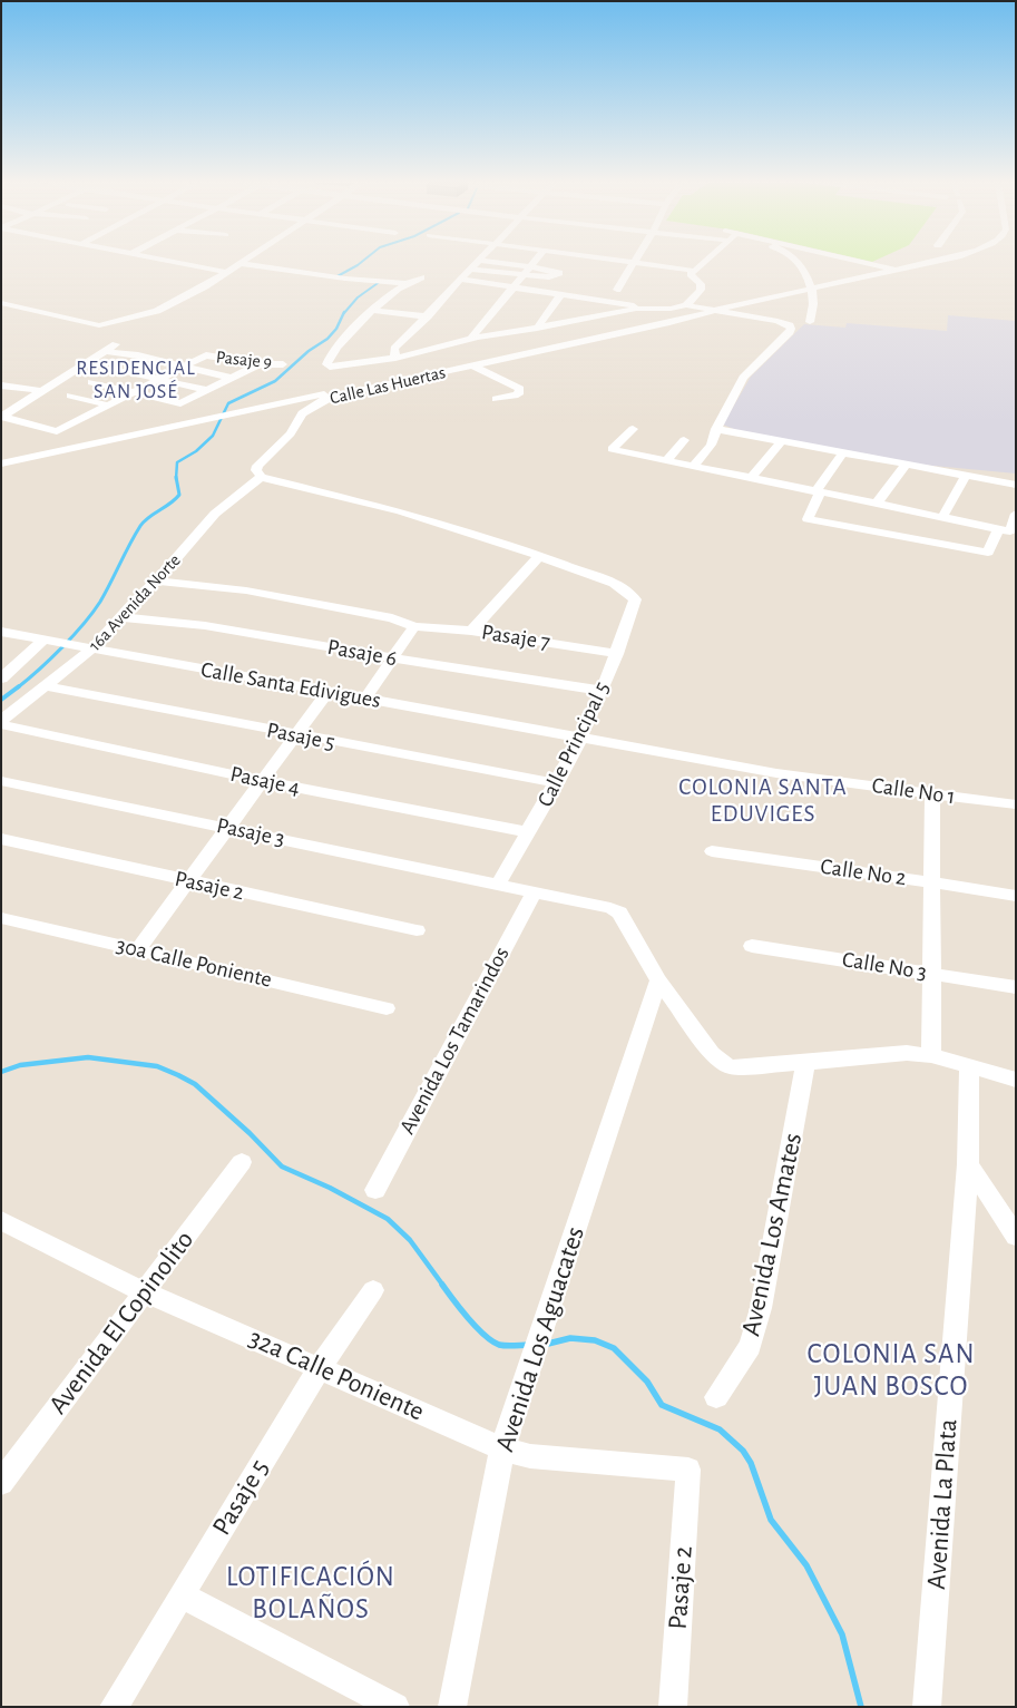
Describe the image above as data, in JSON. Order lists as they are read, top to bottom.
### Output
{
  "streets": {
    "street": [
      "Pasaje 9",
      "Calle Las Huertas",
      "16a Avenida Norte",
      "Pasaje 7",
      "Pasaje 6",
      "Calle Santa Edivigues",
      "Pasaje 5",
      "Calle Principal 5",
      "Pasaje 4",
      "Calle No 1",
      "Pasaje 3",
      "Calle No 2",
      "Pasaje 2",
      "30a Calle Poniente",
      "Calle No 3",
      "Avenida Los Tamarindos",
      "Avenida Los Amates",
      "Avenida El Copinolito",
      "Avenida Los Aguacates",
      "32a Calle Poniente",
      "Avenida La Plata"
    ]
  },
  "crossings": [
    ["Calle Las Huertas", "16a Avenida Norte"],
    ["16a Avenida Norte", "Pasaje 7"],
    ["16a Avenida Norte", "Pasaje 6"],
    ["16a Avenida Norte", "Calle Santa Edivigues"],
    ["16a Avenida Norte", "Pasaje 5"],
    ["16a Avenida Norte", "Pasaje 4"],
    ["Pasaje 7", "Calle Principal 5"],
    ["Pasaje 6", "Calle Principal 5"],
    ["Calle Santa Edivigues", "Calle Principal 5"],
    ["Calle Santa Edivigues", "Calle No 1"],
    ["Pasaje 5", "Calle Principal 5"],
    ["Pasaje 5", "32a Calle Poniente"],
    ["Calle Principal 5", "Pasaje 4"],
    ["Calle Principal 5", "Calle No 1"],
    ["Calle Principal 5", "Pasaje 3"],
    ["Pasaje 3", "Avenida Los Tamarindos"],
    ["Pasaje 3", "Avenida Los Amates"],
    ["Pasaje 3", "Avenida Los Aguacates"],
    ["Pasaje 3", "Avenida La Plata"],
    ["Pasaje 2", "32a Calle Poniente"],
    ["Avenida El Copinolito", "32a Calle Poniente"],
    ["Avenida Los Aguacates", "32a Calle Poniente"]
  ],
  "districts": [
    "RESIDENCIAL SAN JOSÉ",
    "COLONIA SANTA EDUVIGES",
    "COLONIA SAN JUAN BOSCO",
    "LOTIFICACIÓN BOLAÑOS"
  ]
}
